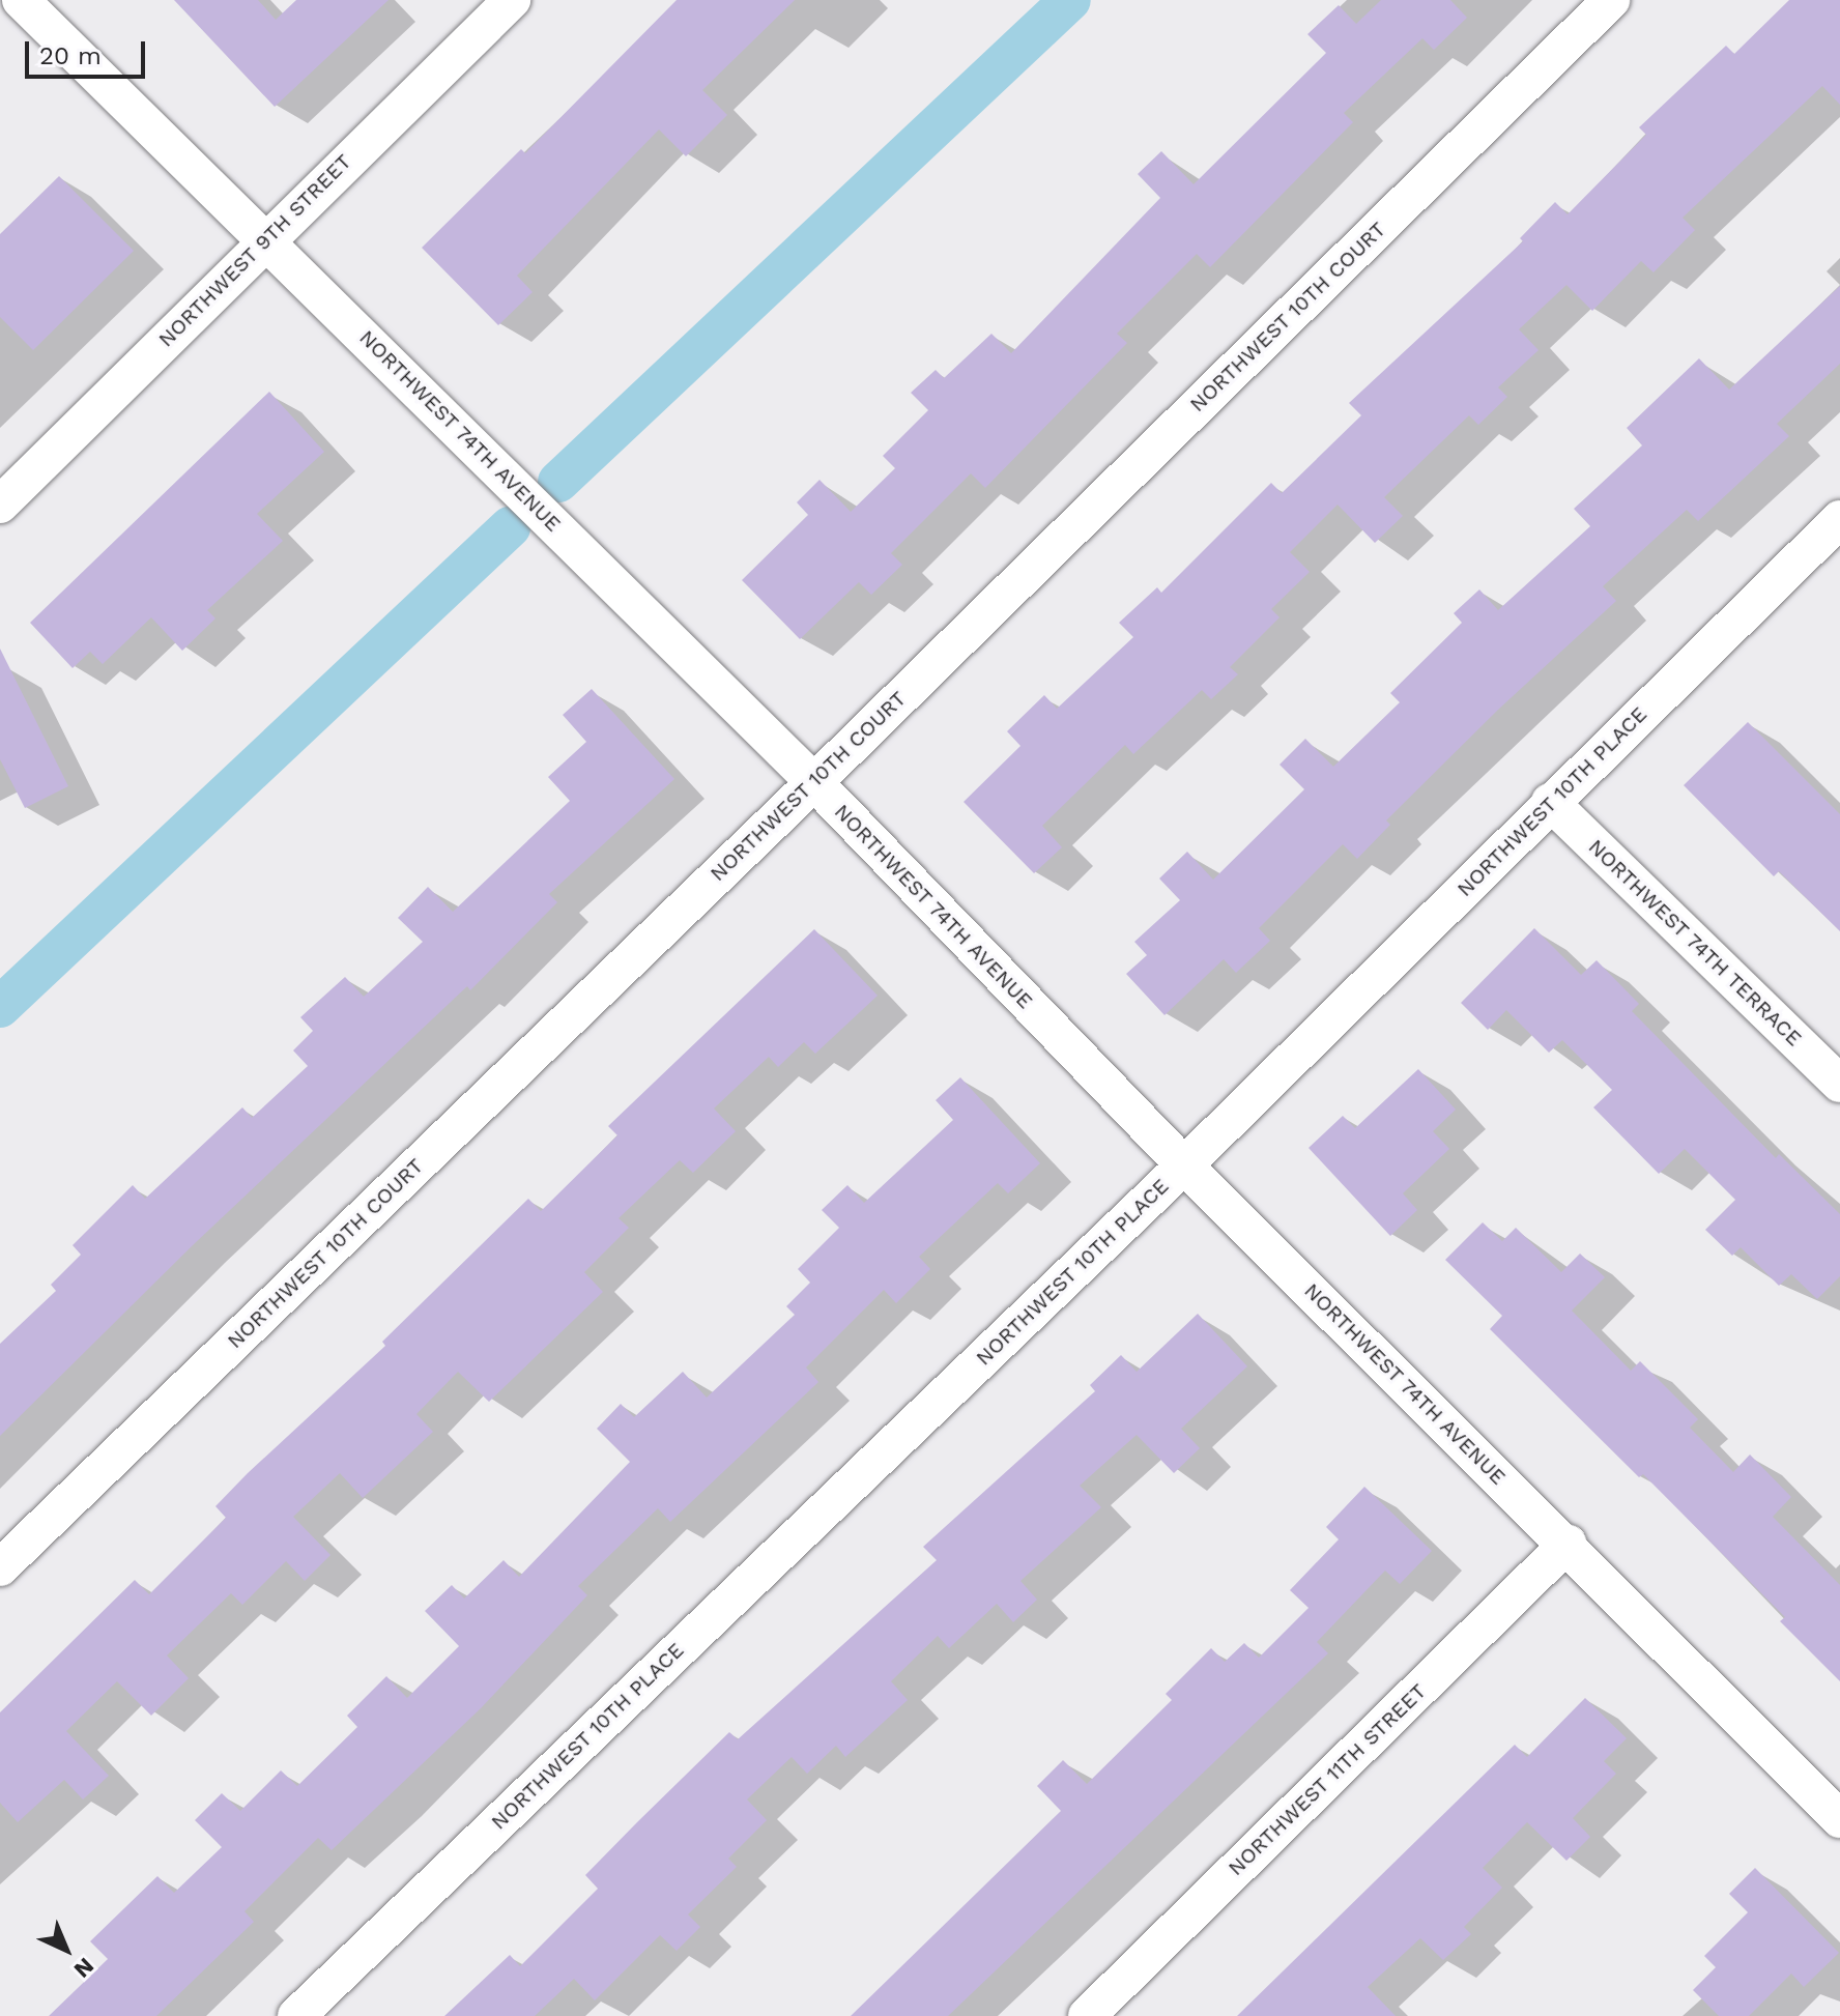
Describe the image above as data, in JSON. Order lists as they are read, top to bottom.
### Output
{
  "streets": {
    "street": [
      "NORTHWEST 9TH STREET",
      "NORTHWEST 10TH COURT",
      "NORTHWEST 74TH AVENUE",
      "NORTHWEST 10TH PLACE",
      "NORTHWEST 74TH TERRACE",
      "NORTHWEST 11TH STREET"
    ]
  },
  "crossings": [
    ["NORTHWEST 9TH STREET", "NORTHWEST 74TH AVENUE"],
    ["NORTHWEST 10TH COURT", "NORTHWEST 74TH AVENUE"],
    ["NORTHWEST 74TH AVENUE", "NORTHWEST 10TH PLACE"],
    ["NORTHWEST 74TH AVENUE", "NORTHWEST 11TH STREET"],
    ["NORTHWEST 10TH PLACE", "NORTHWEST 74TH TERRACE"]
  ],
  "scale_bar": "20 m",
  "north": "bottom right"
}
